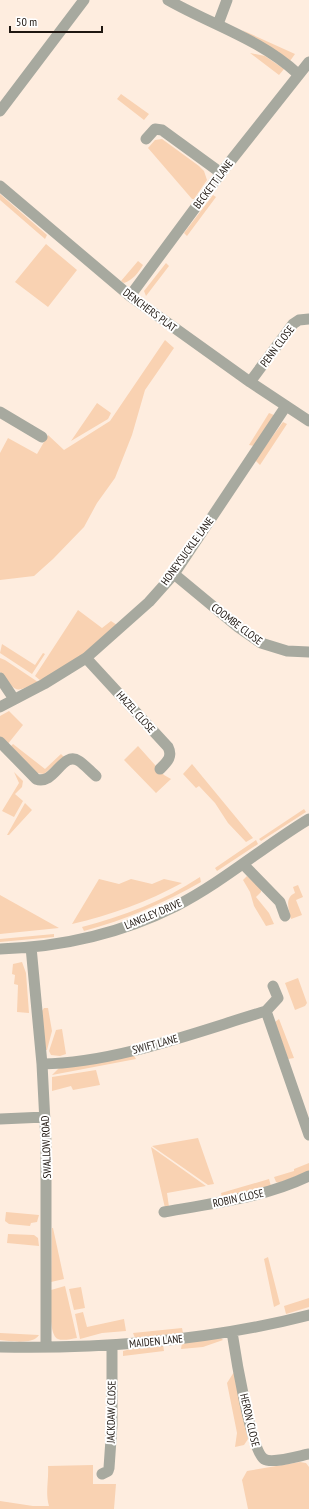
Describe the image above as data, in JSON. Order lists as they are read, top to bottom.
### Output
{
  "streets": {
    "street": [
      "BECKETT LANE",
      "DENCHERS PLAT",
      "PENN CLOSE",
      "HONEYSUCKLE LANE",
      "COOMBE CLOSE",
      "HAZEL CLOSE",
      "LANGLEY DRIVE",
      "SWIFT LANE",
      "SWALLOW ROAD",
      "ROBIN CLOSE",
      "MAIDEN LANE",
      "JACKDAW CLOSE",
      "HERON CLOSE"
    ]
  },
  "crossings": [
    ["BECKETT LANE", "DENCHERS PLAT"],
    ["DENCHERS PLAT", "PENN CLOSE"],
    ["DENCHERS PLAT", "HONEYSUCKLE LANE"],
    ["HONEYSUCKLE LANE", "COOMBE CLOSE"],
    ["HONEYSUCKLE LANE", "HAZEL CLOSE"],
    ["LANGLEY DRIVE", "SWALLOW ROAD"],
    ["SWIFT LANE", "SWALLOW ROAD"],
    ["SWALLOW ROAD", "MAIDEN LANE"],
    ["MAIDEN LANE", "JACKDAW CLOSE"],
    ["MAIDEN LANE", "HERON CLOSE"]
  ],
  "scale_bar": "50 m"
}
